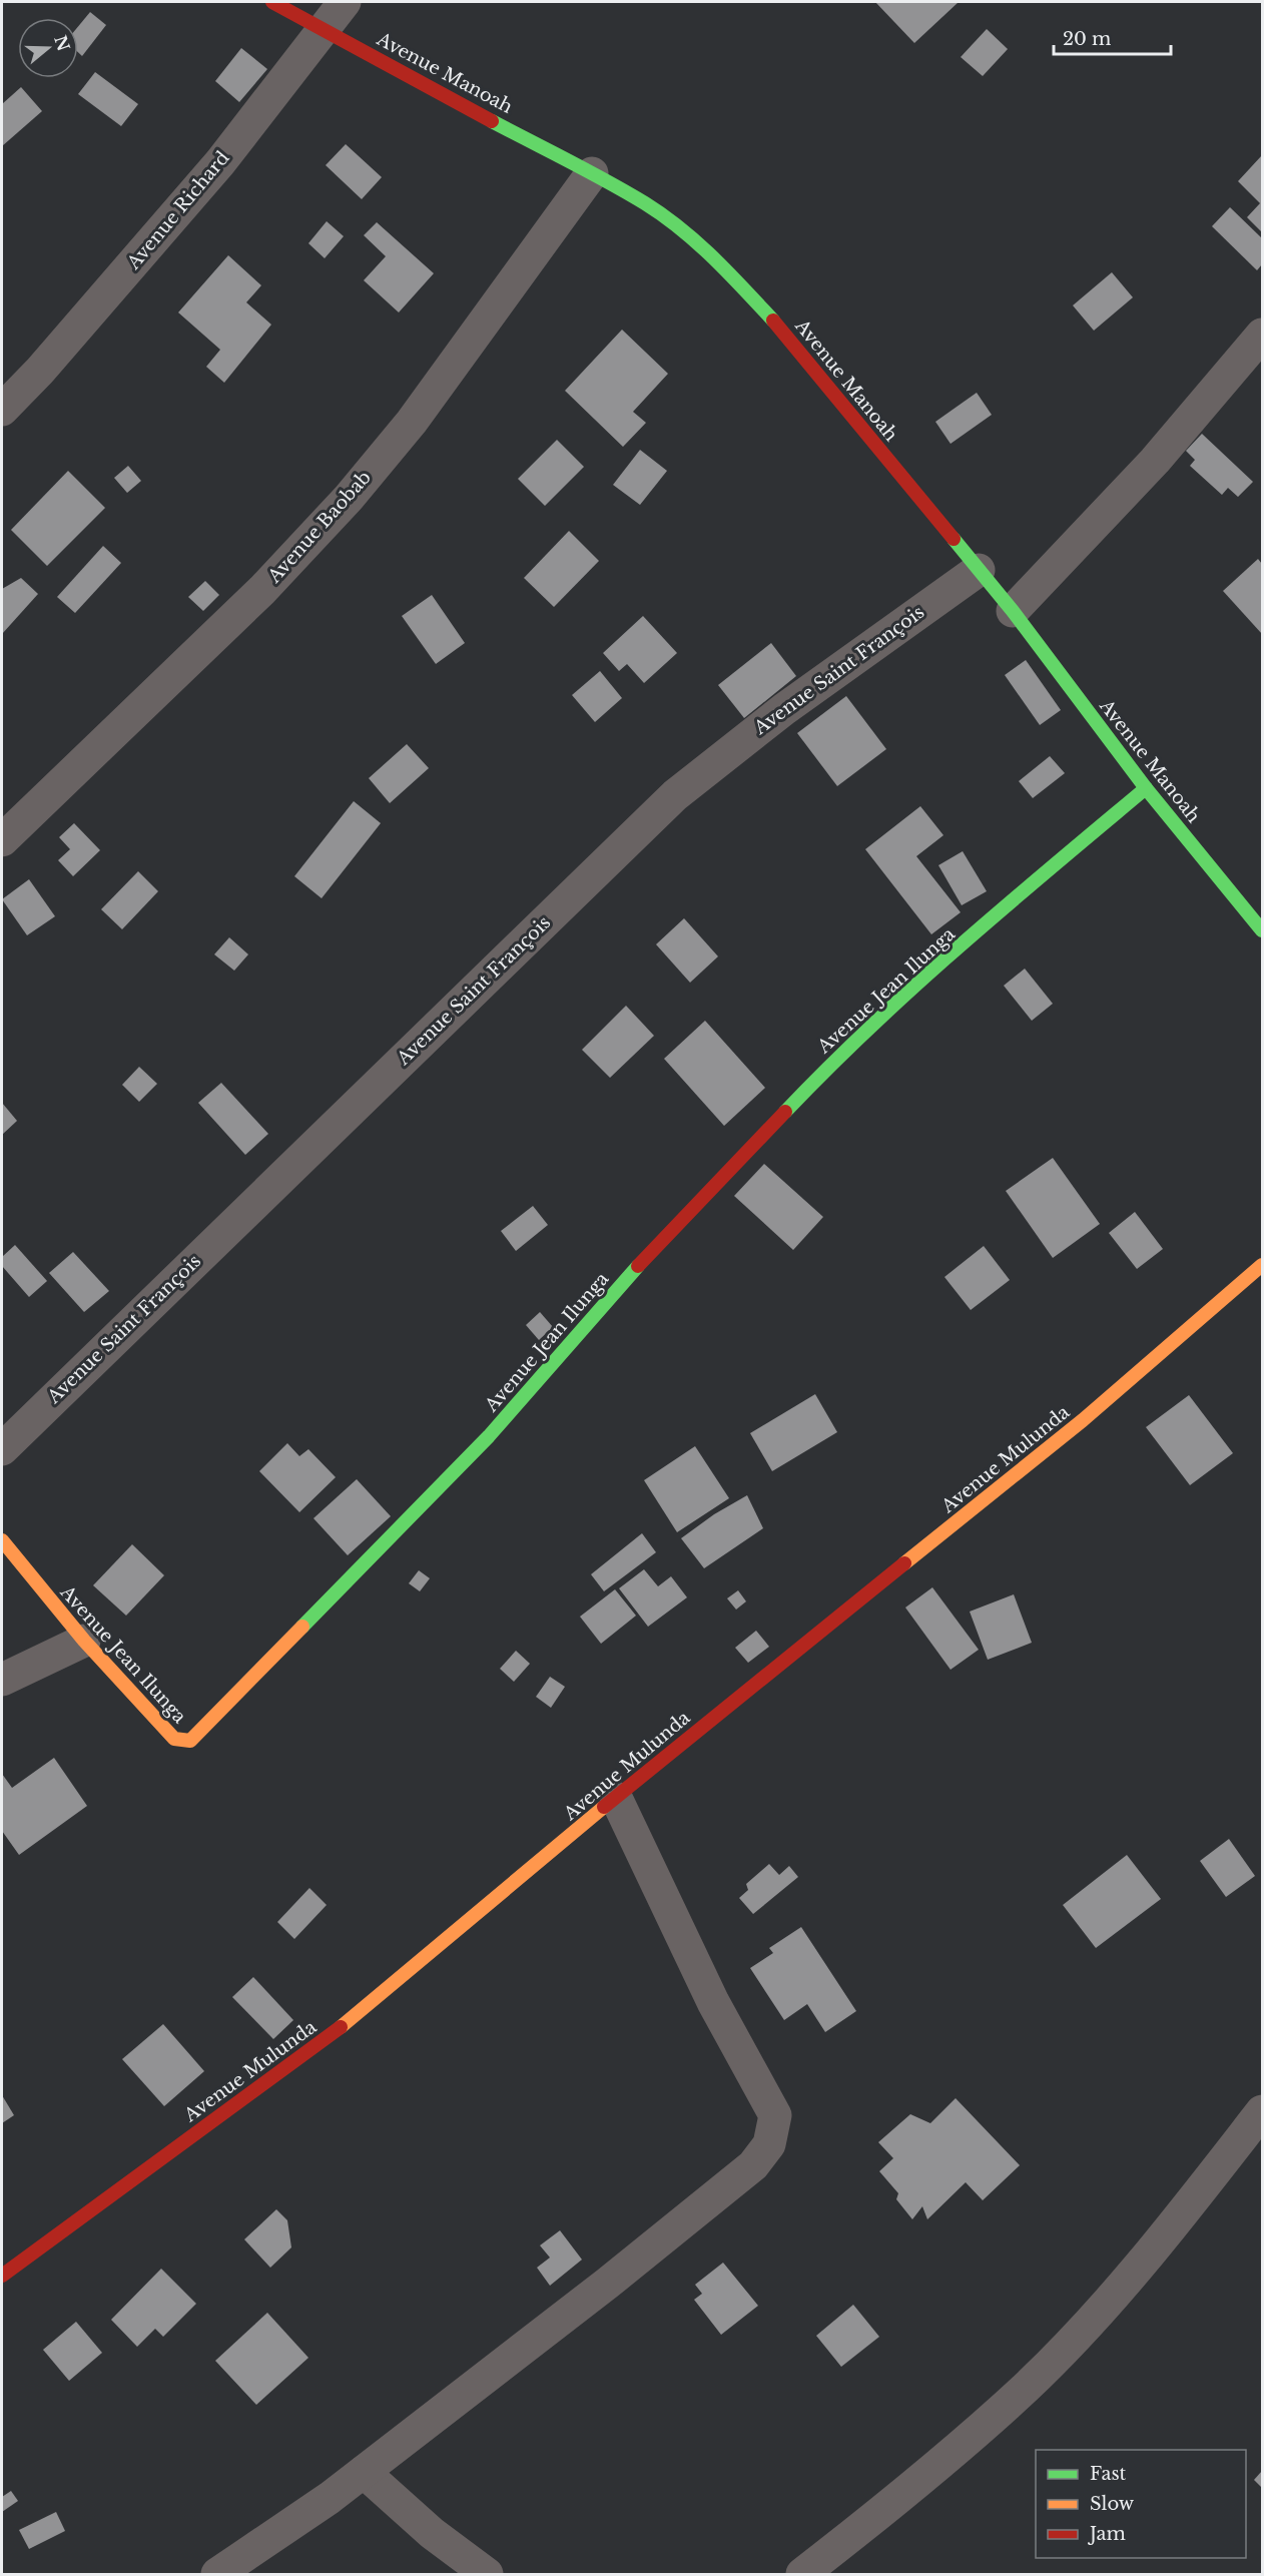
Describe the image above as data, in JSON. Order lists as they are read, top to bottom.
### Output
{
  "streets": {
    "street": [
      "Avenue Manoah",
      "Avenue Richard",
      "Avenue Baobab",
      "Avenue Saint François",
      "Avenue Jean Ilunga",
      "Avenue Mulunda"
    ]
  },
  "crossings": [
    ["Avenue Manoah", "Avenue Richard"],
    ["Avenue Manoah", "Avenue Baobab"],
    ["Avenue Manoah", "Avenue Saint François"],
    ["Avenue Manoah", "Avenue Jean Ilunga"]
  ],
  "legend": ["Fast", "Slow", "Jam"],
  "scale_bar": "20 m",
  "north": "right"
}
